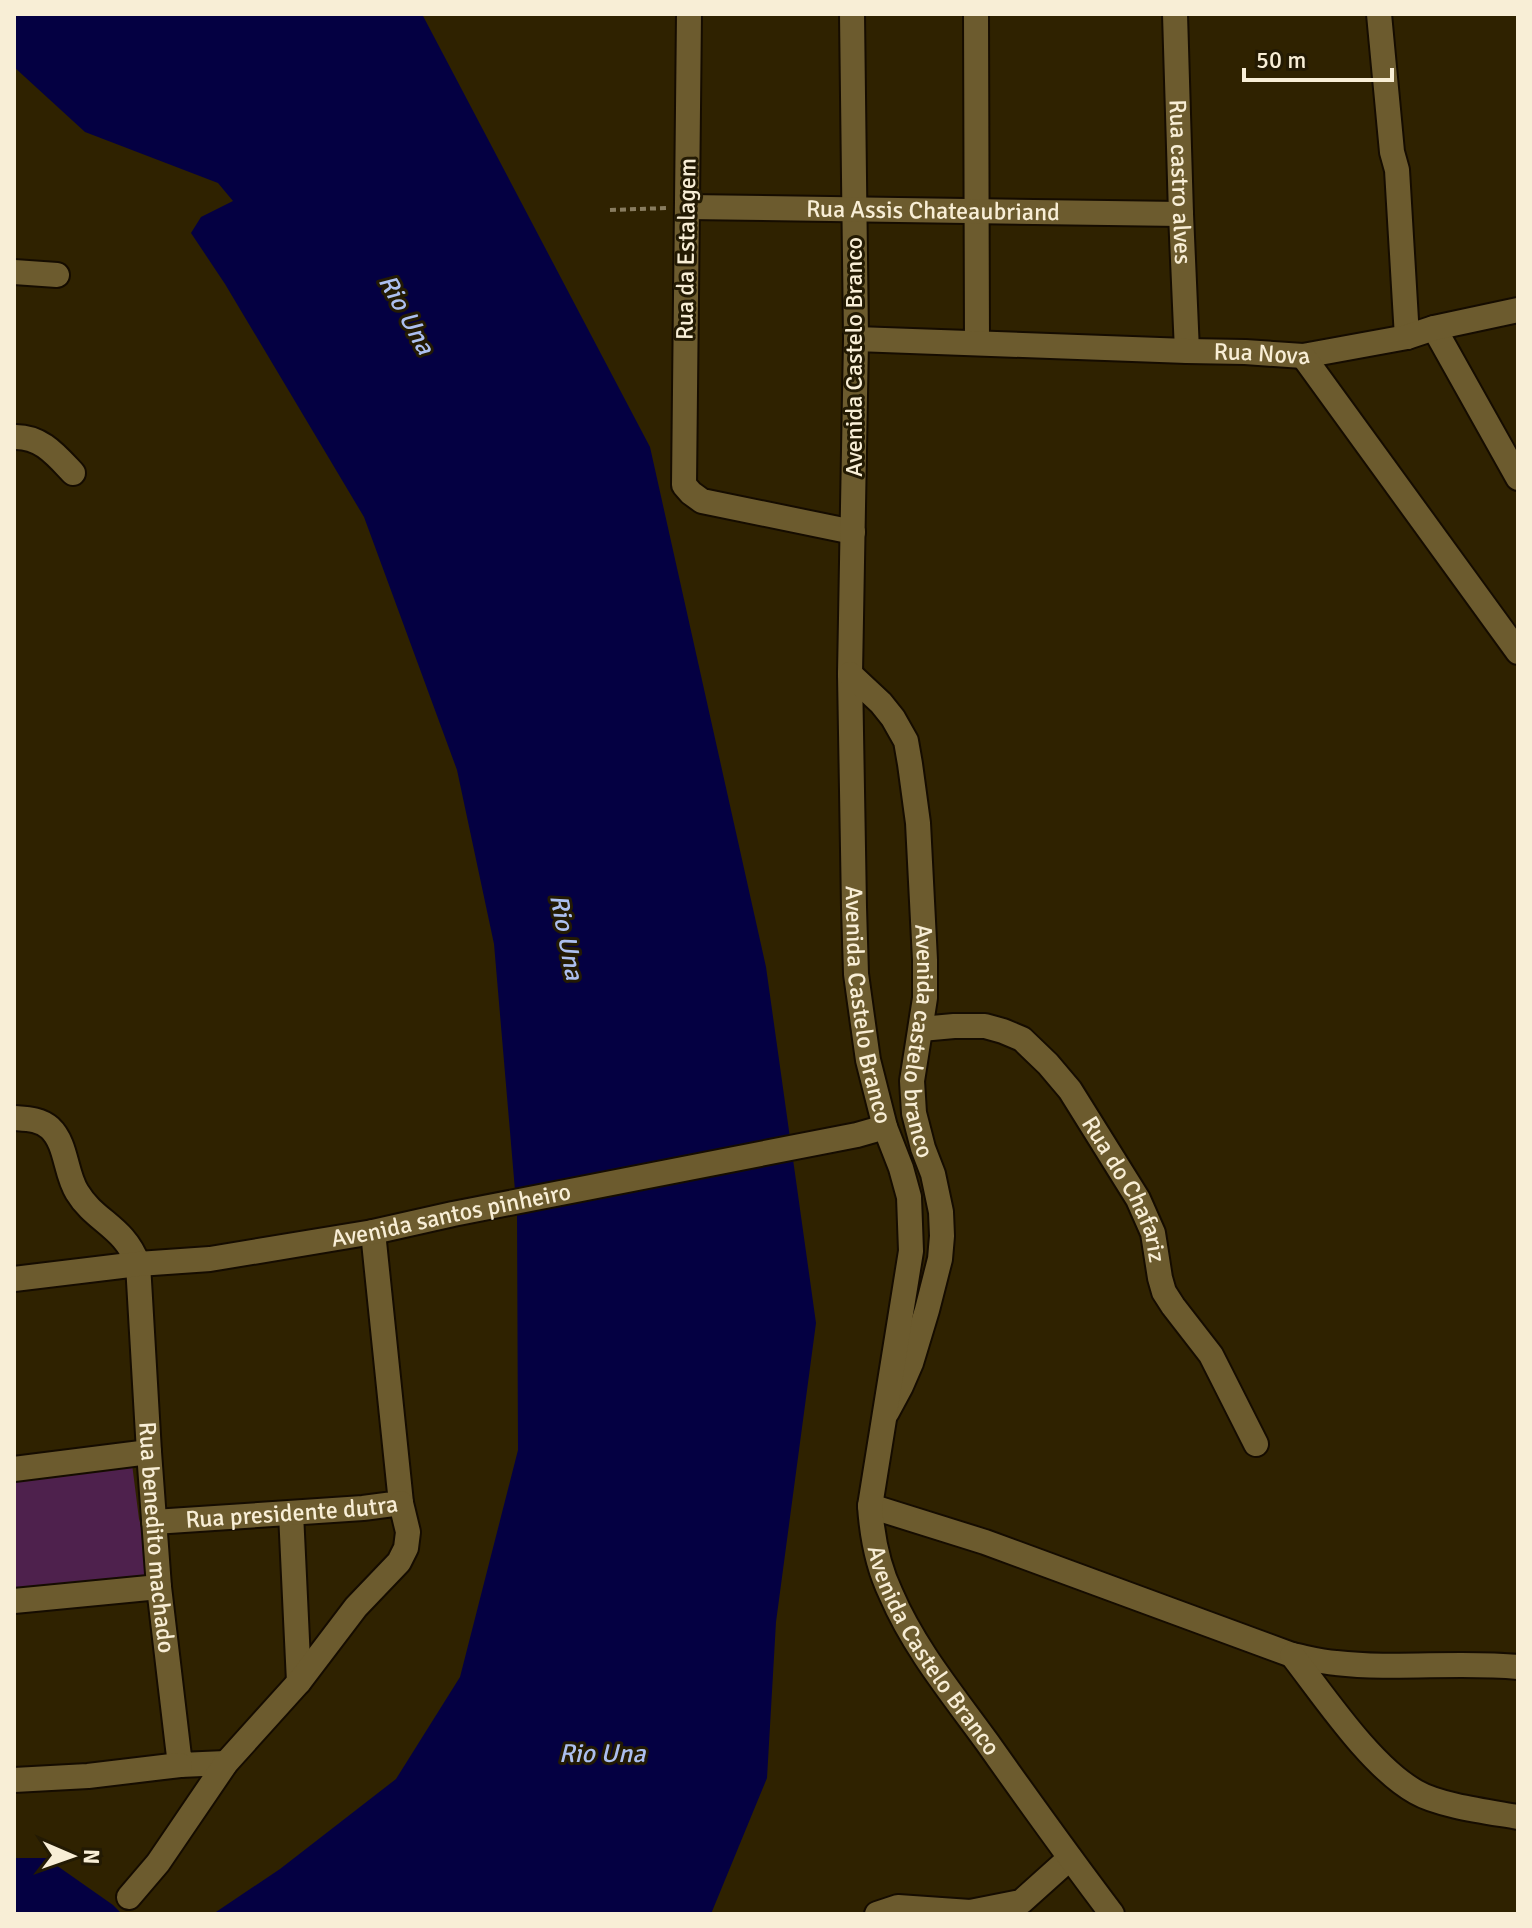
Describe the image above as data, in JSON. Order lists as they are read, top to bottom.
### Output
{
  "streets": {
    "street": [
      "Rua castro alves",
      "Rua Assis Chateaubriand",
      "Rua da Estalagem",
      "Avenida Castelo Branco",
      "Rua Nova",
      "Avenida castelo branco",
      "Rua do Chafariz",
      "Avenida santos pinheiro",
      "Rua presidente dutra",
      "Rua benedito machado"
    ]
  },
  "crossings": [
    ["Rua castro alves", "Rua Assis Chateaubriand"],
    ["Rua castro alves", "Rua Nova"],
    ["Rua Assis Chateaubriand", "Rua da Estalagem"],
    ["Rua Assis Chateaubriand", "Avenida Castelo Branco"],
    ["Rua da Estalagem", "Avenida Castelo Branco"],
    ["Avenida Castelo Branco", "Rua Nova"],
    ["Avenida Castelo Branco", "Avenida castelo branco"],
    ["Avenida Castelo Branco", "Avenida santos pinheiro"],
    ["Avenida castelo branco", "Rua do Chafariz"],
    ["Avenida santos pinheiro", "Rua presidente dutra"],
    ["Avenida santos pinheiro", "Rua benedito machado"],
    ["Rua presidente dutra", "Rua benedito machado"]
  ],
  "water": ["Rio Una"],
  "scale_bar": "50 m",
  "north": "right"
}
